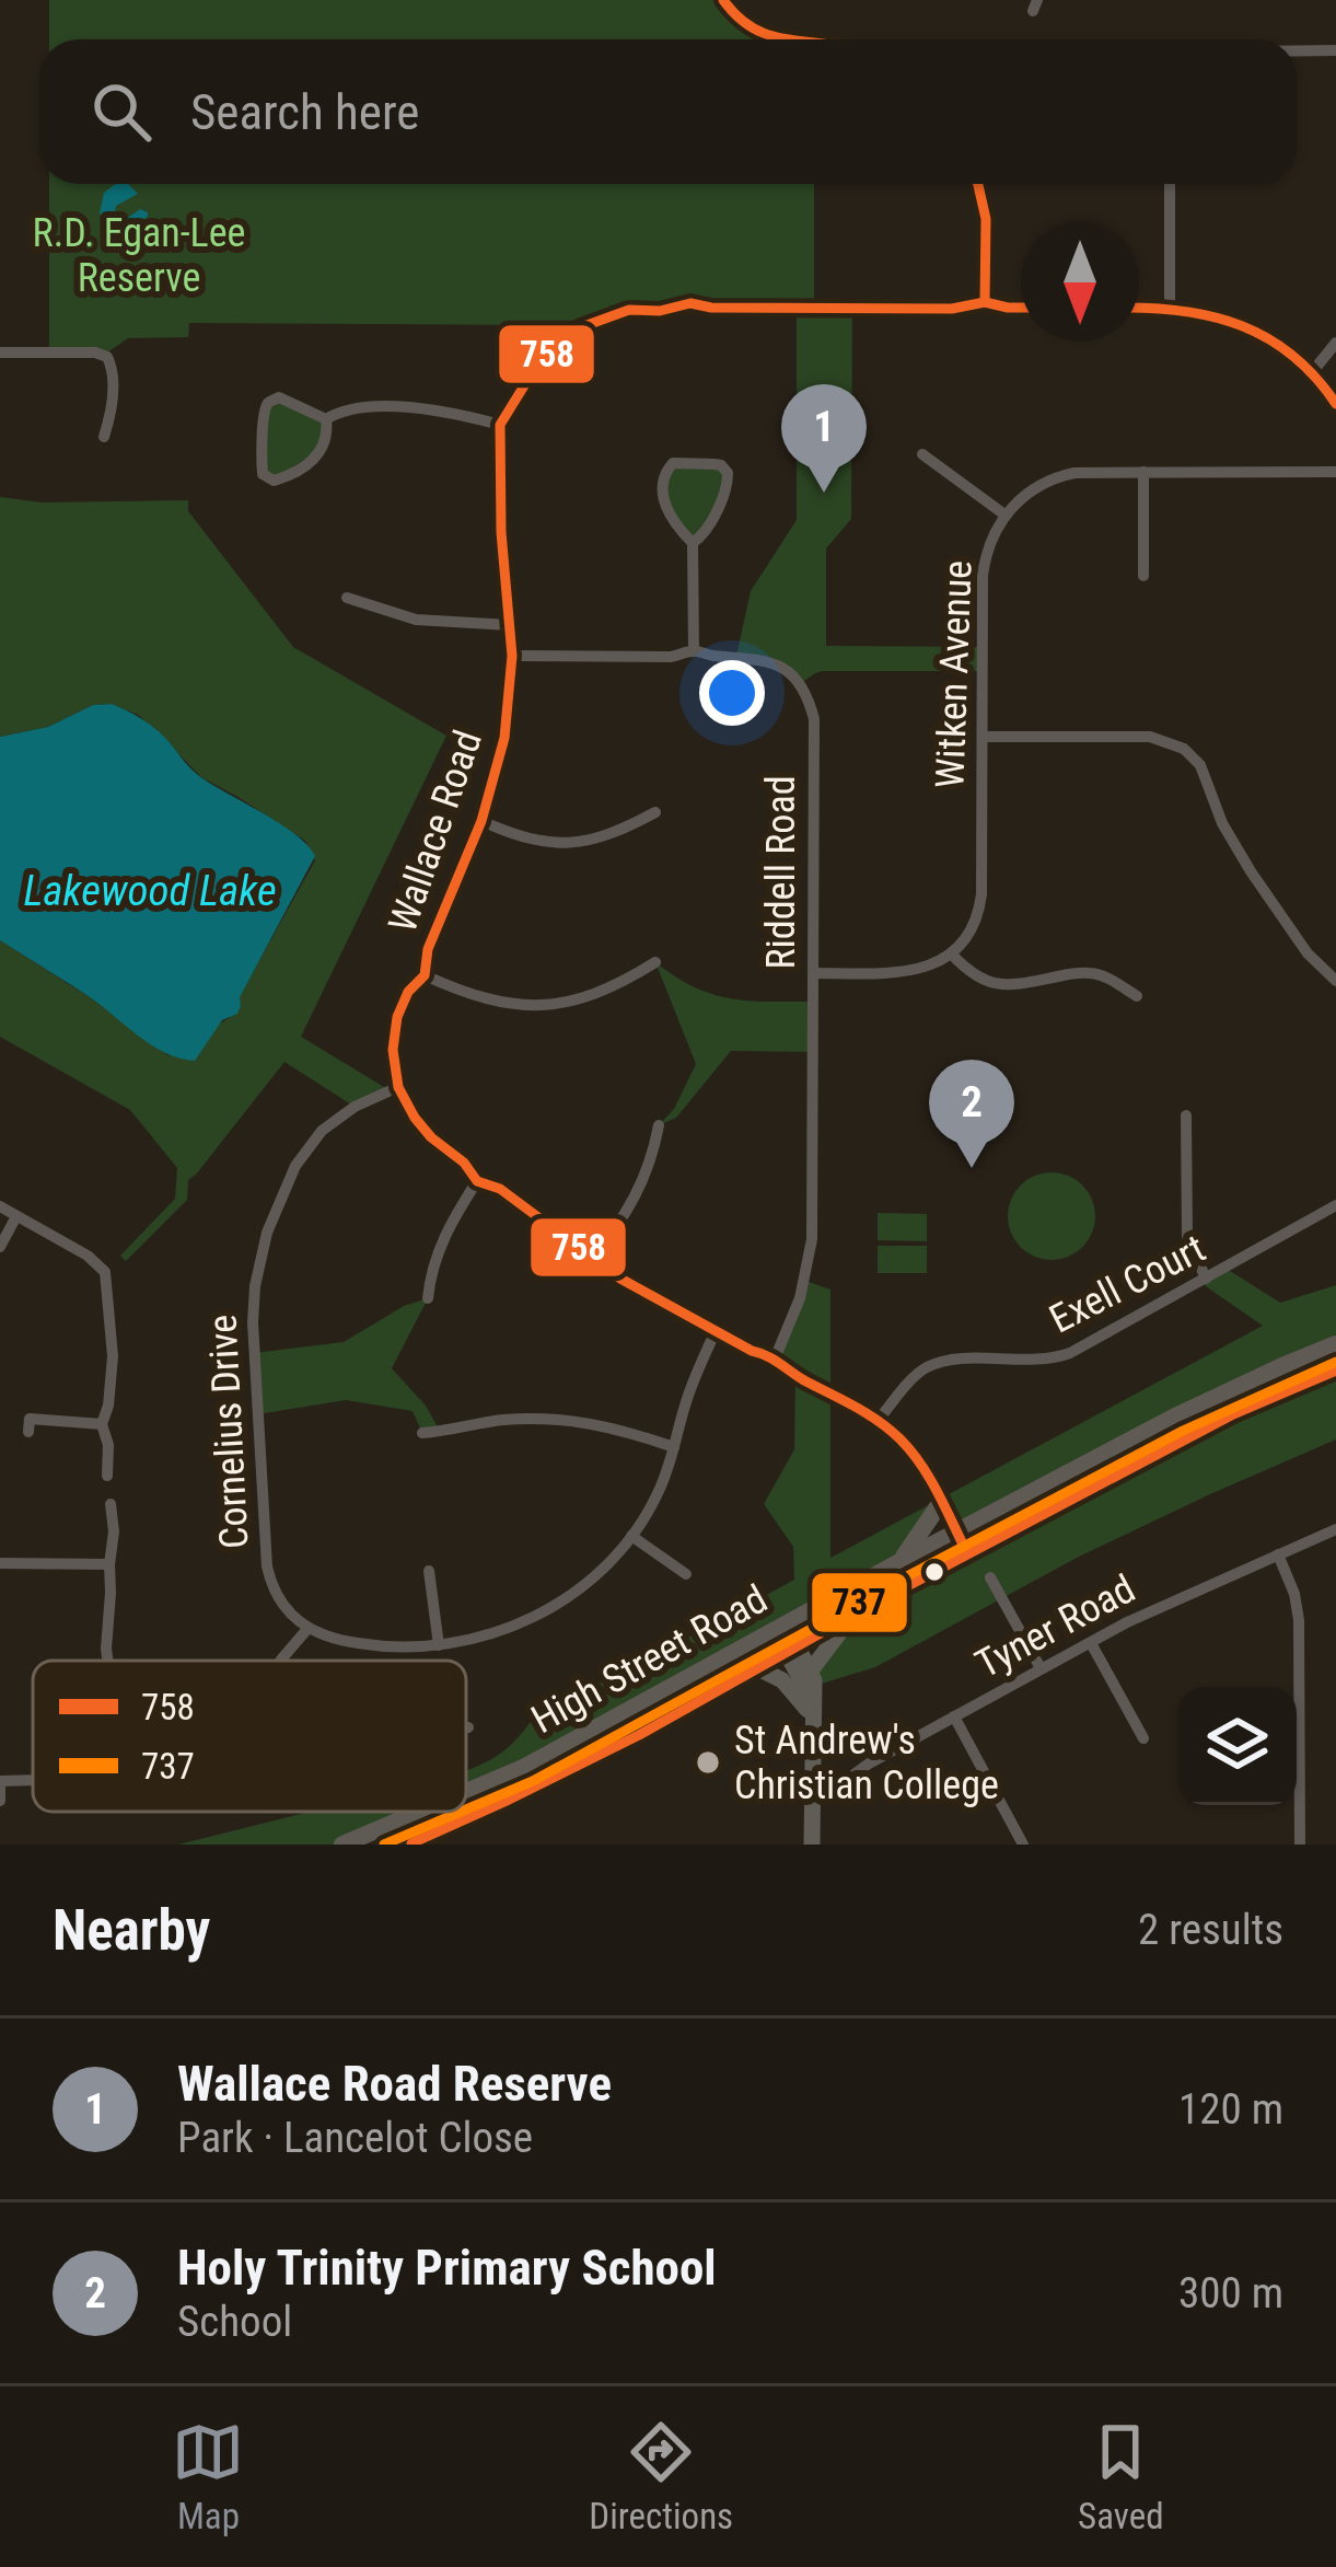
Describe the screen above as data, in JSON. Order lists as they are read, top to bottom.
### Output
{
  "streets": {
    "main road": ["High Street Road"],
    "street": [
      "Witken Avenue",
      "Wallace Road",
      "Riddell Road",
      "Exell Court",
      "Cornelius Drive",
      "Tyner Road"
    ]
  },
  "crossings": [
    ["Wallace Road", "Riddell Road"],
    ["Wallace Road", "Cornelius Drive"]
  ],
  "water": ["Lakewood Lake"],
  "parks": ["R.D. Egan-Lee Reserve"],
  "places": ["St Andrew's Christian College"],
  "lines": ["transit line 758", "transit line 737"],
  "legend": ["758", "737"],
  "north": "bottom",
  "page": {
    "search": "Search here",
    "pins": ["1", "2"],
    "heading": ["Nearby", "2 results"],
    "list": [
      {
        "mark": "1",
        "name": "Wallace Road Reserve",
        "note": "Park · Lancelot Close",
        "value": "120 m"
      },
      {
        "mark": "2",
        "name": "Holy Trinity Primary School",
        "note": "School",
        "value": "300 m"
      }
    ],
    "nav": ["Map", "Directions", "Saved"]
  }
}
